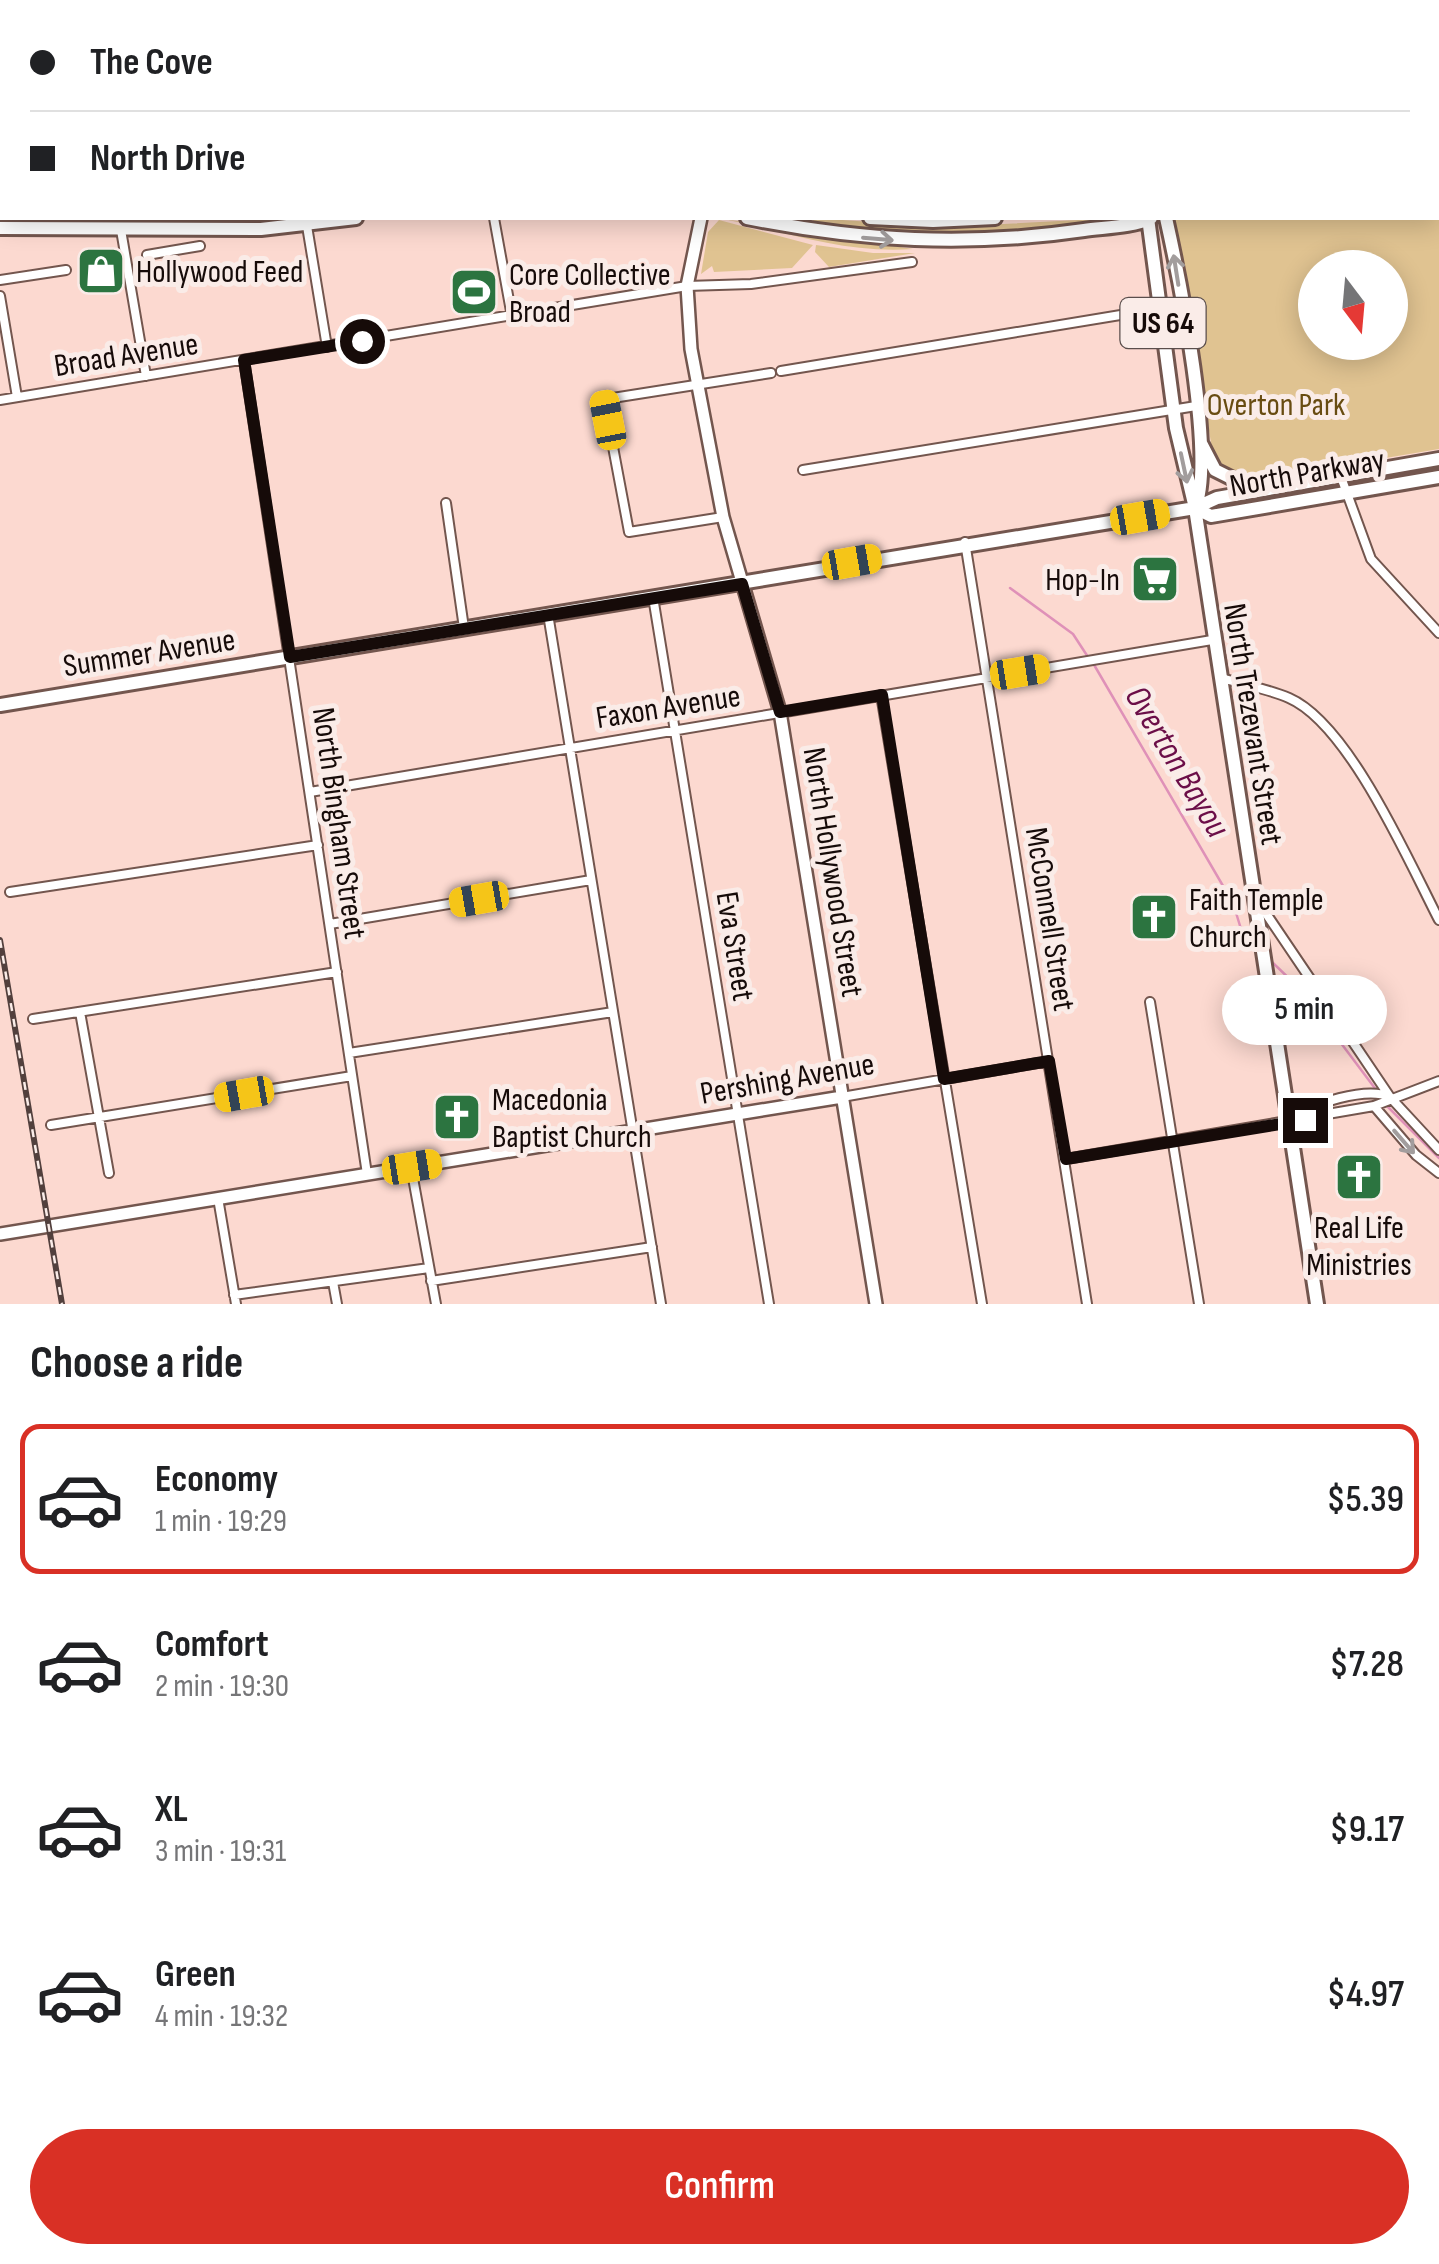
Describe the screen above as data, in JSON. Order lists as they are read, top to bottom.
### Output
{
  "streets": {
    "main road": [
      "US 64",
      "North Parkway",
      "Summer Avenue",
      "North Trezevant Street",
      "North Hollywood Street",
      "Pershing Avenue"
    ],
    "street": [
      "Broad Avenue",
      "Faxon Avenue",
      "North Bingham Street",
      "McConnell Street",
      "Eva Street"
    ]
  },
  "crossings": [
    ["US 64", "North Parkway"],
    ["US 64", "Summer Avenue"],
    ["US 64", "North Trezevant Street"],
    ["Broad Avenue", "North Bingham Street"],
    ["Broad Avenue", "North Hollywood Street"],
    ["North Parkway", "Summer Avenue"],
    ["North Parkway", "North Trezevant Street"],
    ["Summer Avenue", "North Trezevant Street"],
    ["Summer Avenue", "North Bingham Street"],
    ["Summer Avenue", "North Hollywood Street"],
    ["Summer Avenue", "McConnell Street"],
    ["Summer Avenue", "Eva Street"],
    ["Faxon Avenue", "North Trezevant Street"],
    ["Faxon Avenue", "North Bingham Street"],
    ["Faxon Avenue", "North Hollywood Street"],
    ["Faxon Avenue", "McConnell Street"],
    ["Faxon Avenue", "Eva Street"],
    ["North Bingham Street", "Pershing Avenue"],
    ["North Hollywood Street", "Pershing Avenue"],
    ["McConnell Street", "Pershing Avenue"],
    ["Eva Street", "Pershing Avenue"]
  ],
  "water": ["Overton Bayou"],
  "parks": ["Overton Park"],
  "places": {
    "shop": ["Hollywood Feed"],
    "sports": ["Core Collective Broad"],
    "supermarket": ["Hop-In"],
    "church": ["Faith Temple Church", "Macedonia Baptist Church", "Real Life Ministries"]
  },
  "north": "bottom",
  "page": {
    "banner": ["The Cove", "North Drive"],
    "bubble": "5 min",
    "heading": "Choose a ride",
    "list": [
      {
        "name": "Economy",
        "note": "1 min · 19:29",
        "value": "$5.39"
      },
      {
        "name": "Comfort",
        "note": "2 min · 19:30",
        "value": "$7.28"
      },
      {
        "name": "XL",
        "note": "3 min · 19:31",
        "value": "$9.17"
      },
      {
        "name": "Green",
        "note": "4 min · 19:32",
        "value": "$4.97"
      }
    ],
    "buttons": "Confirm"
  }
}
